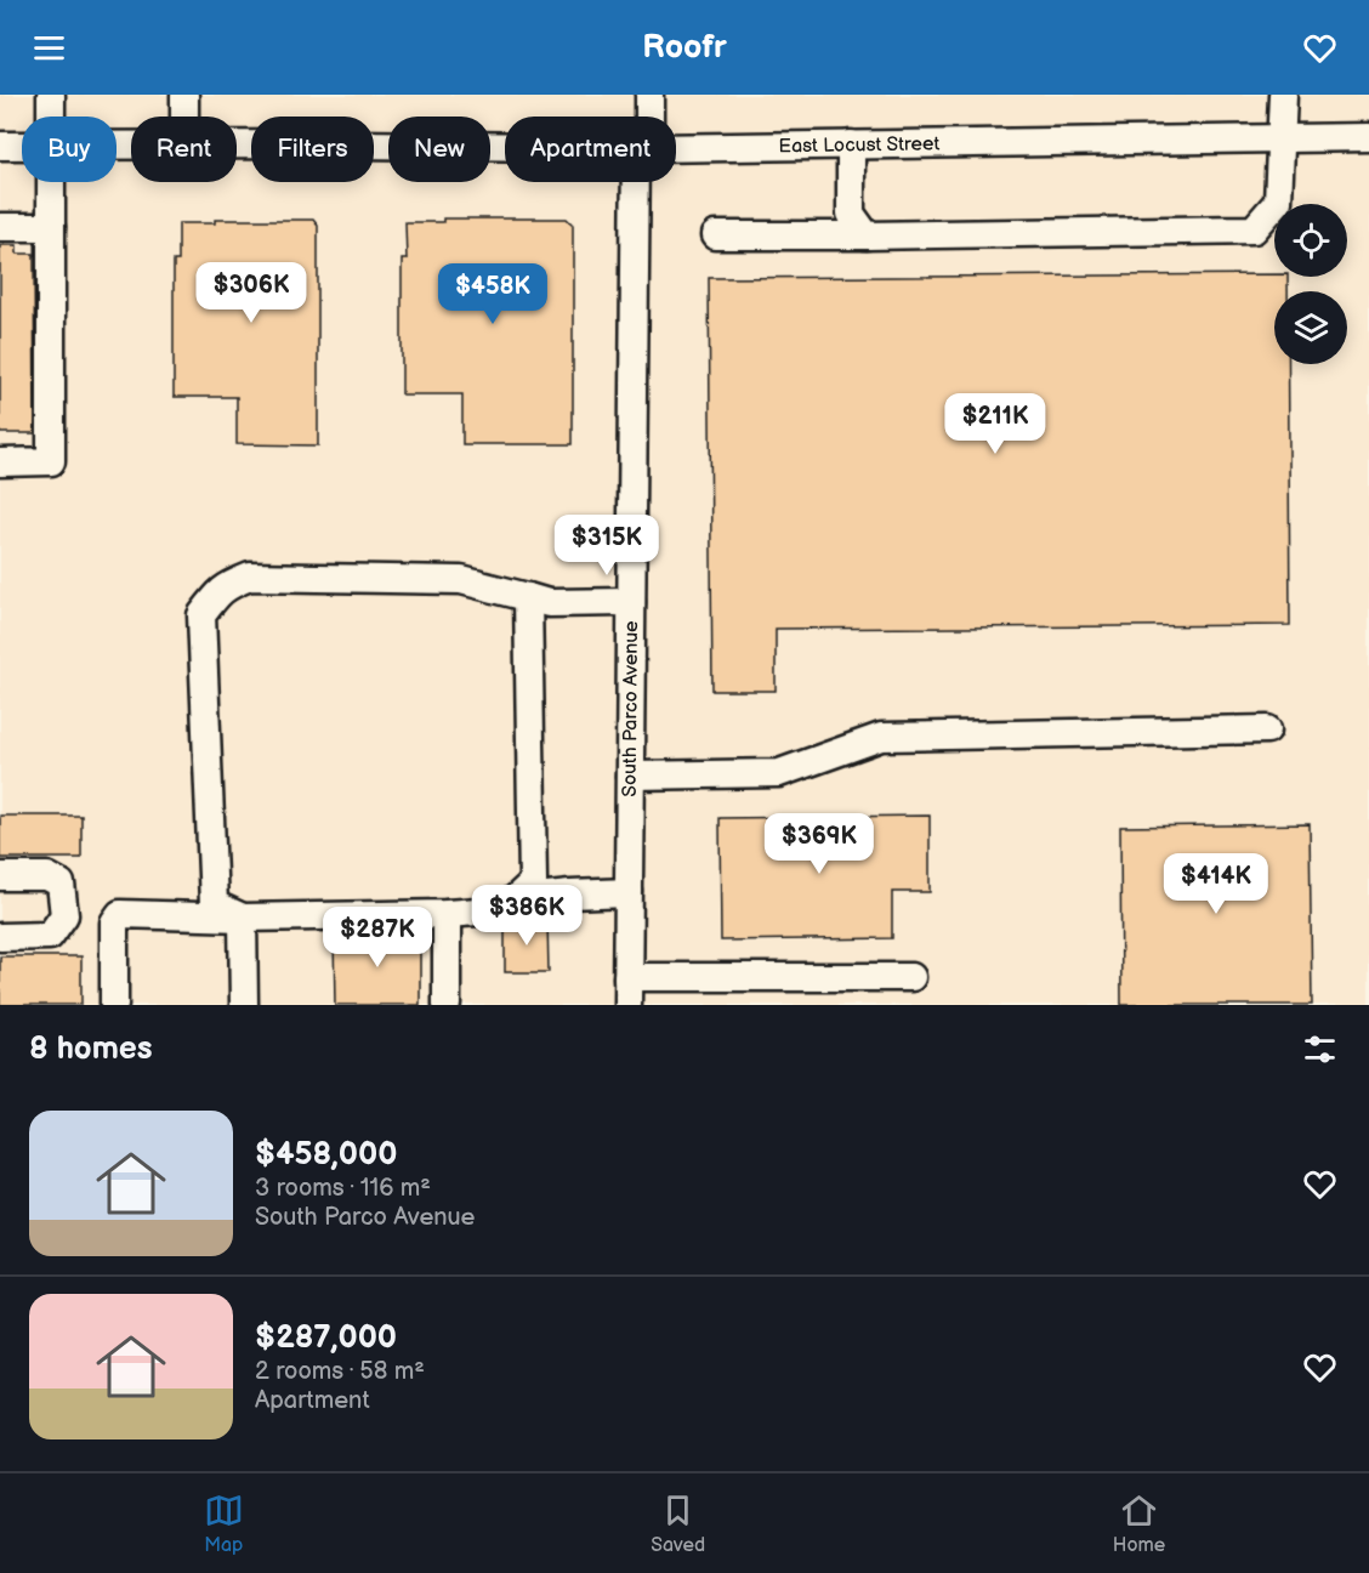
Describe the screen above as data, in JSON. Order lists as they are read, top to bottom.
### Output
{
  "streets": {
    "street": ["East Locust Street", "South Parco Avenue"]
  },
  "page": {
    "header": "Roofr",
    "chip": [
      "Buy",
      "Rent",
      "Filters",
      "New",
      "Apartment"
    ],
    "price": [
      "$306K",
      "$458K",
      "$211K",
      "$315K",
      "$369K",
      "$414K",
      "$386K",
      "$287K"
    ],
    "heading": "8 homes",
    "list": [
      {
        "name": "$458,000",
        "note": "3 rooms · 116 m² · South Parco Avenue"
      },
      {
        "name": "$287,000",
        "note": "2 rooms · 58 m² · Apartment"
      }
    ],
    "tabs": ["Map", "Saved", "Home"]
  }
}
